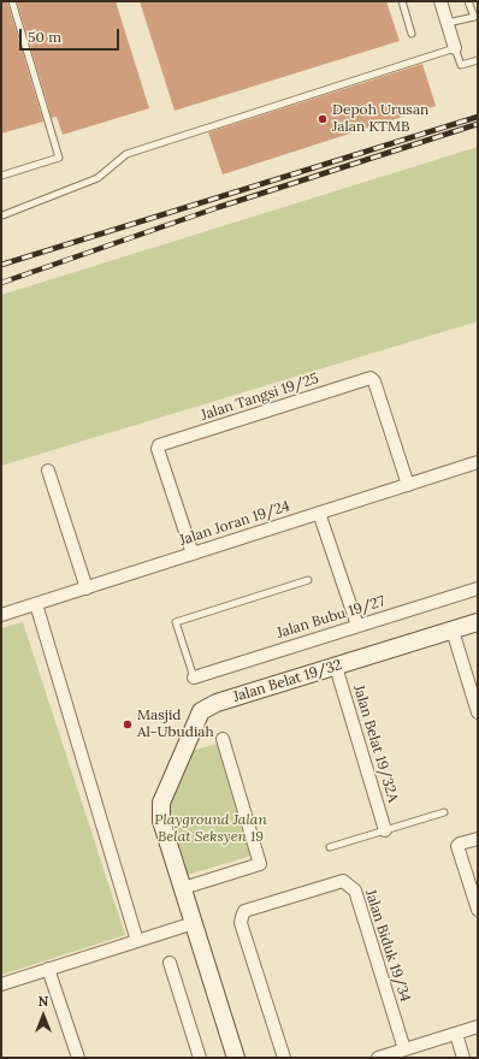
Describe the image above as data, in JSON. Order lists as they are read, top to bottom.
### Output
{
  "streets": {
    "street": [
      "Jalan Tangsi 19/25",
      "Jalan Joran 19/24",
      "Jalan Bubu 19/27",
      "Jalan Belat 19/32",
      "Jalan Belat 19/32A",
      "Jalan Biduk 19/34"
    ]
  },
  "crossings": [
    ["Jalan Tangsi 19/25", "Jalan Joran 19/24"],
    ["Jalan Belat 19/32", "Jalan Belat 19/32A"]
  ],
  "parks": ["Playground Jalan Belat Seksyen 19"],
  "places": ["Depoh Urusan Jalan KTMB", "Masjid Al-Ubudiah"],
  "scale_bar": "50 m",
  "north": "top"
}
